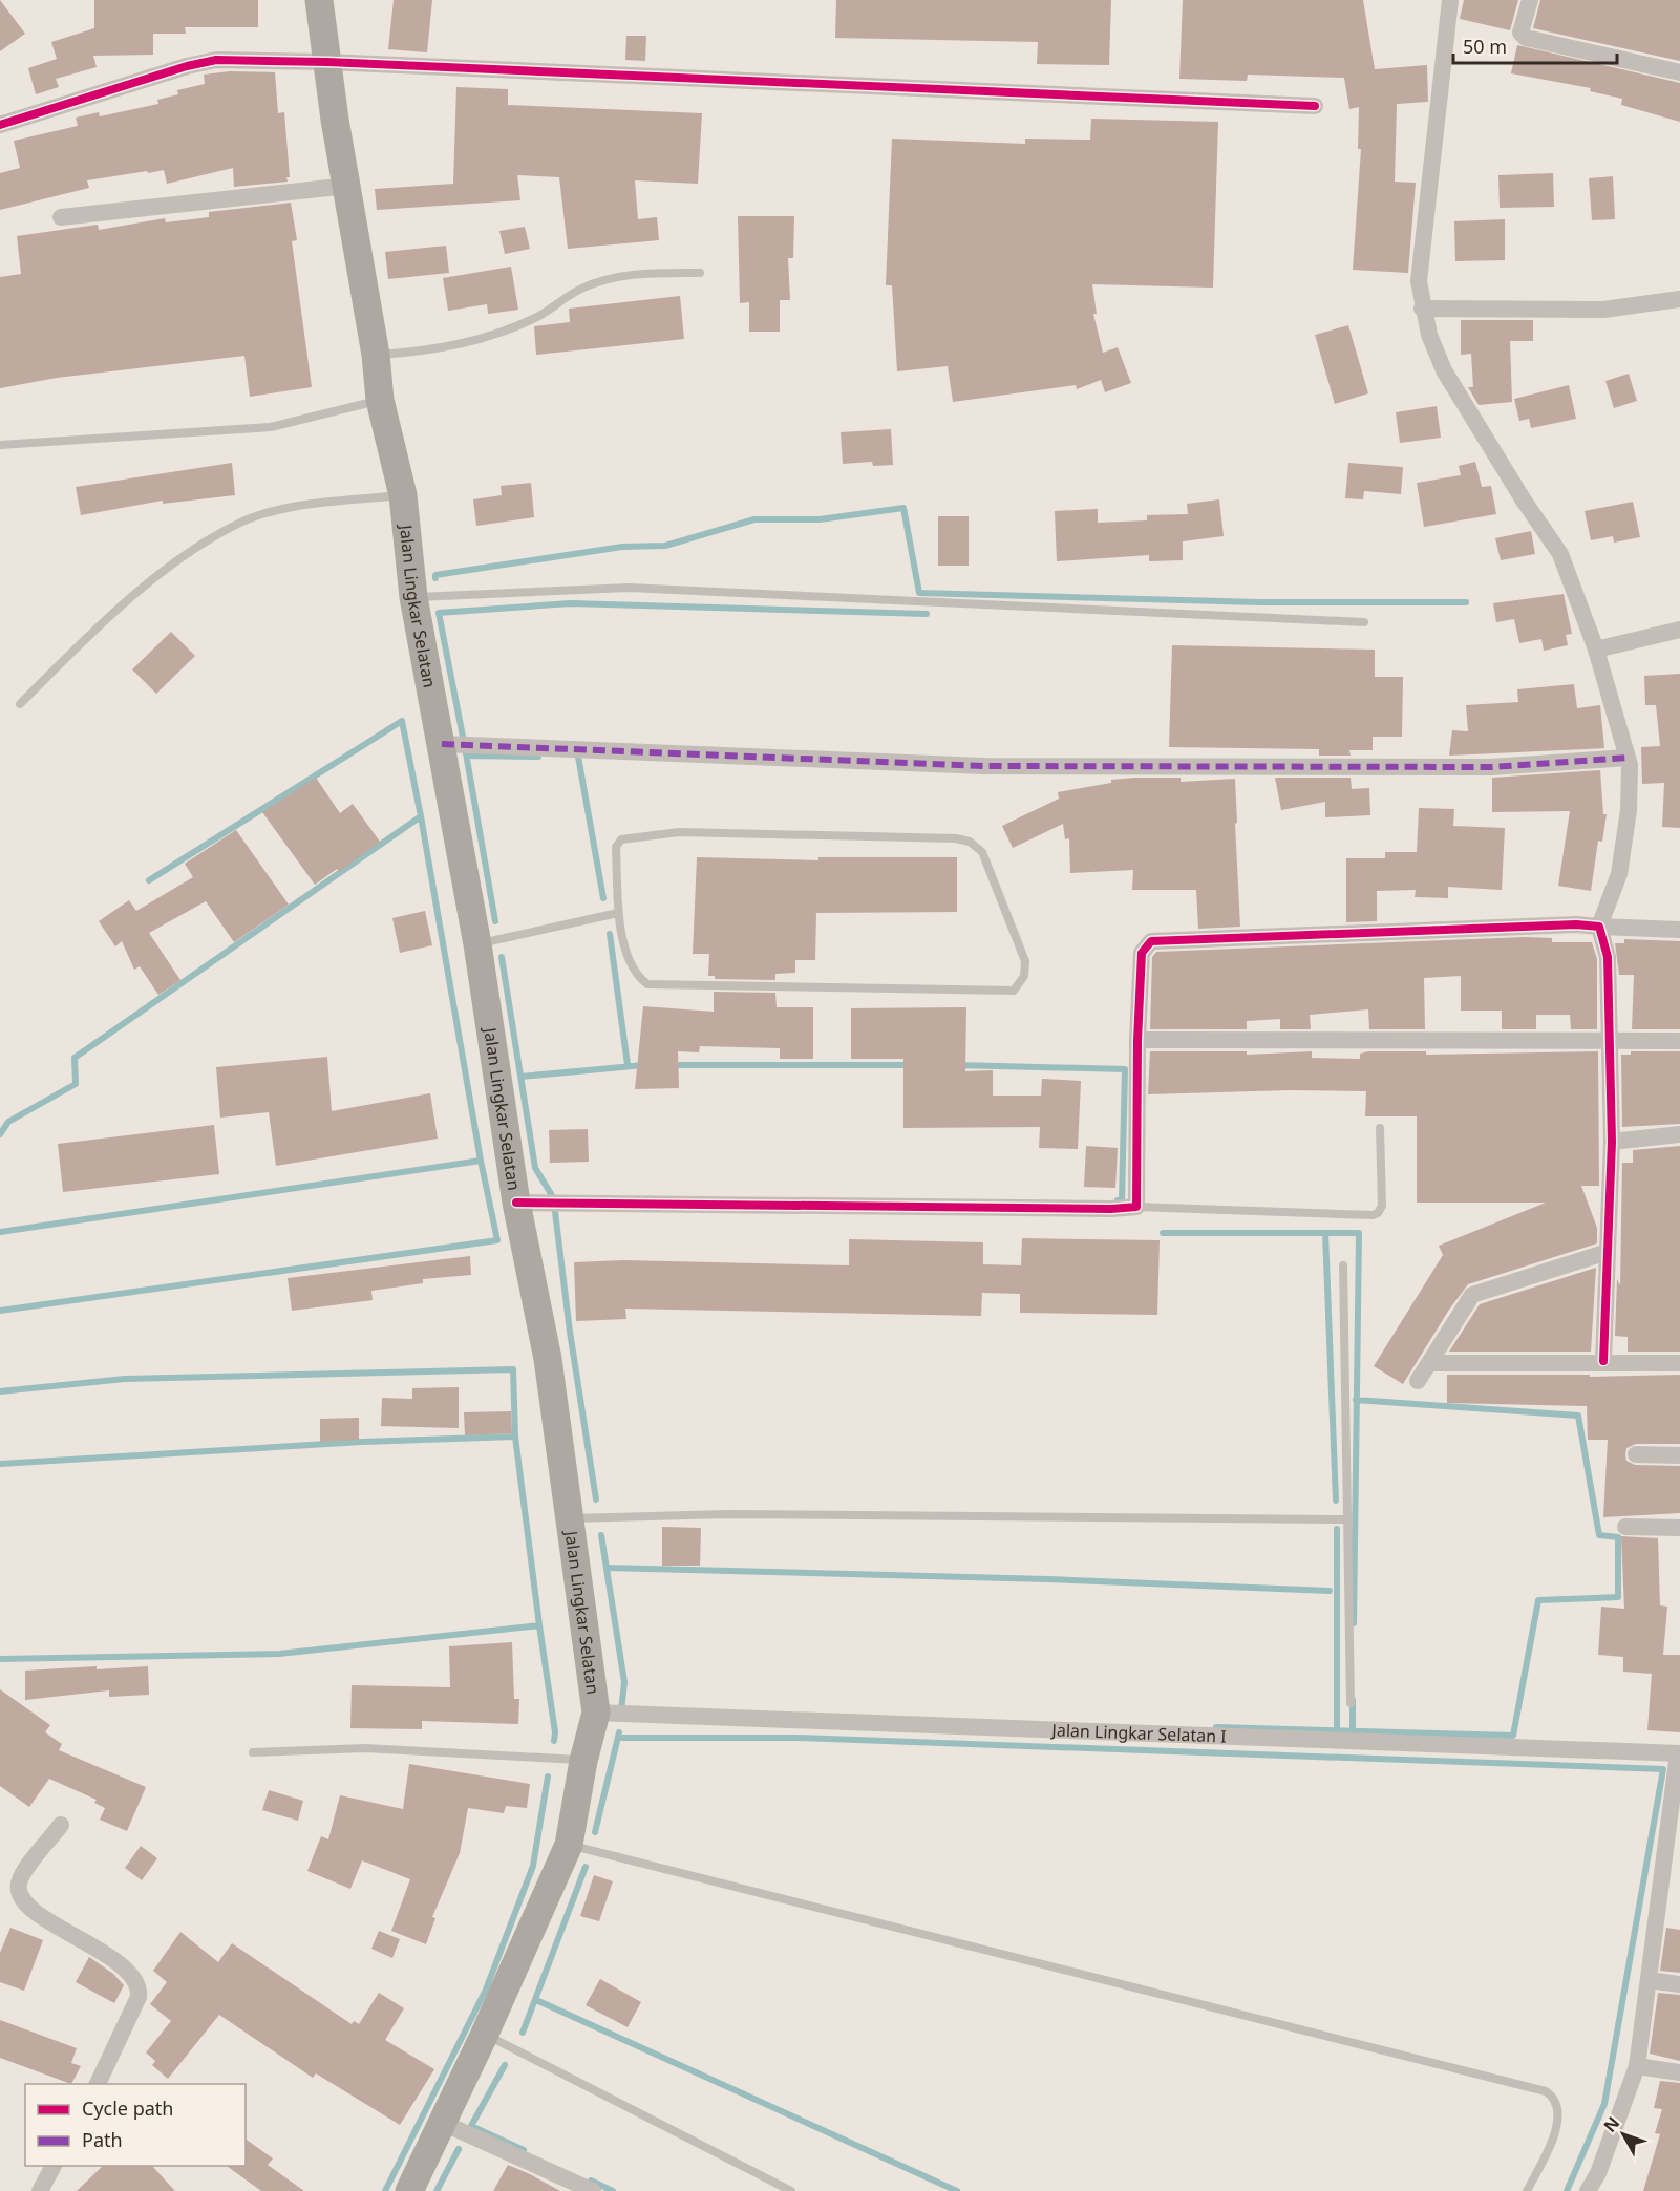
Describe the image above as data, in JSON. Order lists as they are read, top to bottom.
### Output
{
  "streets": {
    "highway": ["Jalan Lingkar Selatan"],
    "street": ["Jalan Lingkar Selatan I"]
  },
  "crossings": [
    ["Jalan Lingkar Selatan", "Jalan Lingkar Selatan I"]
  ],
  "legend": ["Cycle path", "Path"],
  "scale_bar": "50 m",
  "north": "top left"
}
